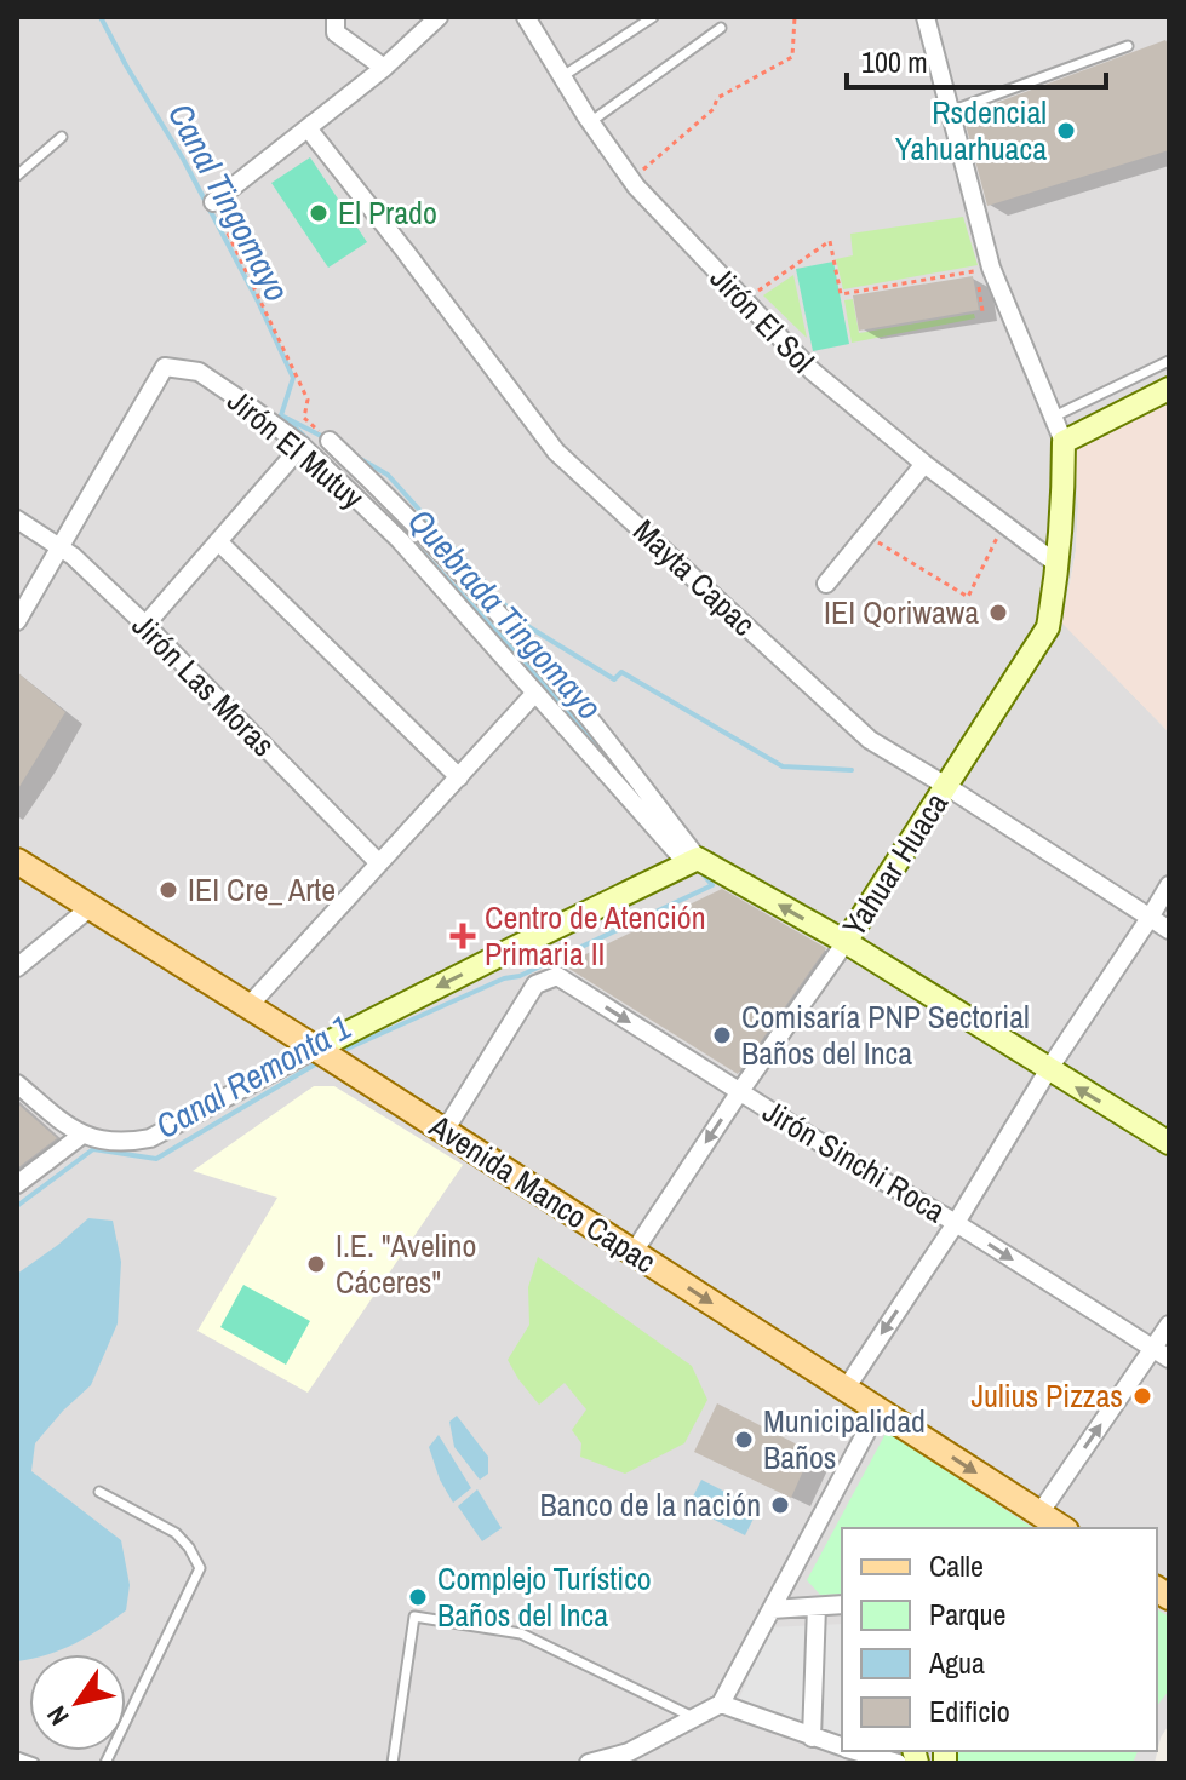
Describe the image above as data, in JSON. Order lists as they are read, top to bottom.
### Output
{
  "streets": {
    "main road": ["Avenida Manco Capac"],
    "street": [
      "Jirón El Sol",
      "Jirón El Mutuy",
      "Mayta Capac",
      "Jirón Las Moras",
      "Yahuar Huaca",
      "Jirón Sinchi Roca"
    ]
  },
  "crossings": [
    ["Jirón El Sol", "Yahuar Huaca"],
    ["Jirón El Mutuy", "Jirón Las Moras"],
    ["Mayta Capac", "Yahuar Huaca"],
    ["Yahuar Huaca", "Jirón Sinchi Roca"],
    ["Yahuar Huaca", "Avenida Manco Capac"],
    ["Jirón Sinchi Roca", "Avenida Manco Capac"]
  ],
  "one_way": ["Avenida Manco Capac"],
  "water": ["Canal Tingomayo", "Quebrada Tingomayo", "Canal Remonta 1"],
  "places": {
    "other": [
      "Rsdencial Yahuarhuaca",
      "El Prado",
      "IEI Qoriwawa",
      "IEI Cre_ Arte",
      "Comisaría PNP Sectorial Baños del Inca",
      "I.E. \"Avelino Cáceres\"",
      "Julius Pizzas",
      "Municipalidad Baños",
      "Banco de la nación",
      "Complejo Turístico Baños del Inca"
    ],
    "health": ["Centro de Atención Primaria II"]
  },
  "legend": [
    "Calle",
    "Parque",
    "Agua",
    "Edificio"
  ],
  "scale_bar": "100 m",
  "north": "bottom left"
}
